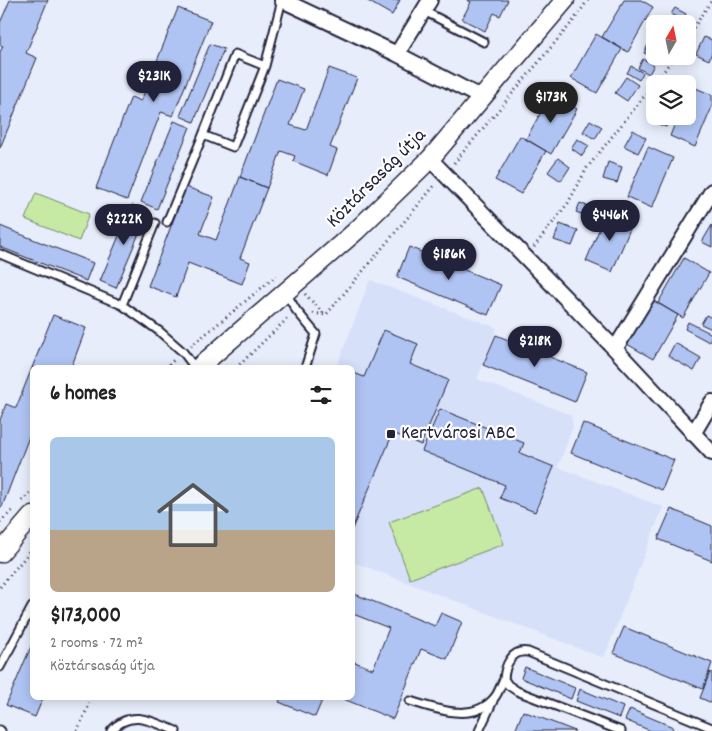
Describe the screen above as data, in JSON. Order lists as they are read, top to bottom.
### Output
{
  "streets": {
    "street": ["Köztársaság útja"]
  },
  "places": {
    "transit": ["Kertvárosi ABC"]
  },
  "north": "top",
  "page": {
    "price": [
      "$231K",
      "$173K",
      "$446K",
      "$222K",
      "$186K",
      "$218K"
    ],
    "heading": "6 homes",
    "list": [
      {
        "name": "$173,000",
        "note": "2 rooms · 72 m² · Köztársaság útja"
      }
    ]
  }
}
